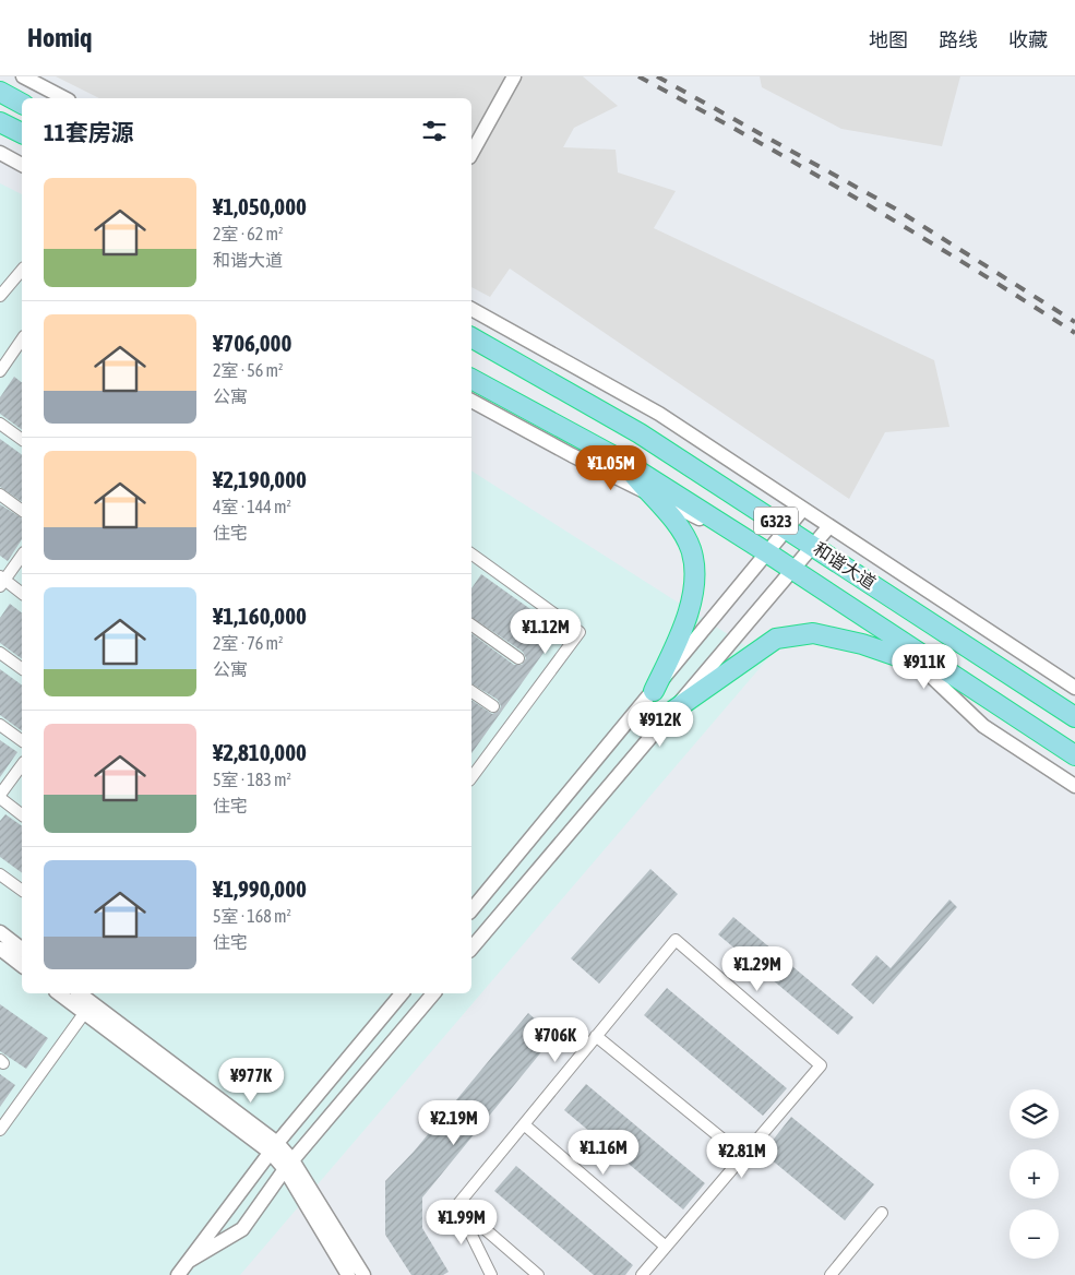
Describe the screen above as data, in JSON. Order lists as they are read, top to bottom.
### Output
{
  "streets": {
    "highway": ["G323", "和谐大道"]
  },
  "page": {
    "header": "Homiq",
    "nav": ["地图", "路线", "收藏"],
    "heading": "11套房源",
    "list": [
      {
        "name": "¥1,050,000",
        "note": "2室 · 62 m² · 和谐大道"
      },
      {
        "name": "¥706,000",
        "note": "2室 · 56 m² · 公寓"
      },
      {
        "name": "¥2,190,000",
        "note": "4室 · 144 m² · 住宅"
      },
      {
        "name": "¥1,160,000",
        "note": "2室 · 76 m² · 公寓"
      },
      {
        "name": "¥2,810,000",
        "note": "5室 · 183 m² · 住宅"
      },
      {
        "name": "¥1,990,000",
        "note": "5室 · 168 m² · 住宅"
      }
    ],
    "price": [
      "¥1.05M",
      "¥1.12M",
      "¥911K",
      "¥912K",
      "¥1.29M",
      "¥706K",
      "¥977K",
      "¥2.19M",
      "¥1.16M",
      "¥2.81M",
      "¥1.99M"
    ],
    "map_buttons": ["+", "−"]
  }
}
